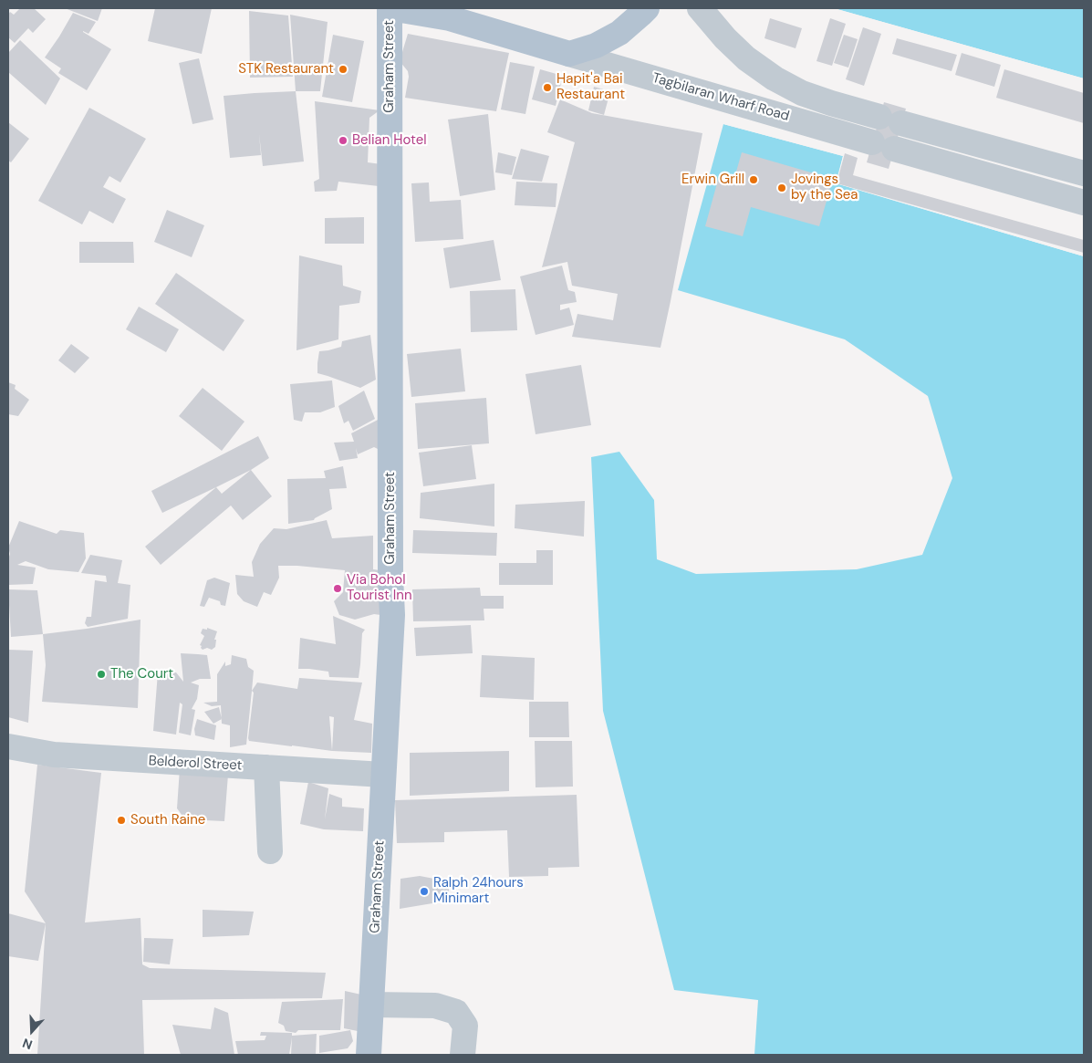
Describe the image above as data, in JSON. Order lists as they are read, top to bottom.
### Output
{
  "streets": {
    "main road": ["Graham Street"],
    "street": ["Tagbilaran Wharf Road", "Belderol Street"]
  },
  "crossings": [
    ["Graham Street", "Belderol Street"]
  ],
  "places": [
    "STK Restaurant",
    "Hapit'a Bai Restaurant",
    "Belian Hotel",
    "Erwin Grill",
    "Jovings by the Sea",
    "Via Bohol Tourist Inn",
    "The Court",
    "South Raine",
    "Ralph 24hours Minimart"
  ],
  "north": "bottom"
}
